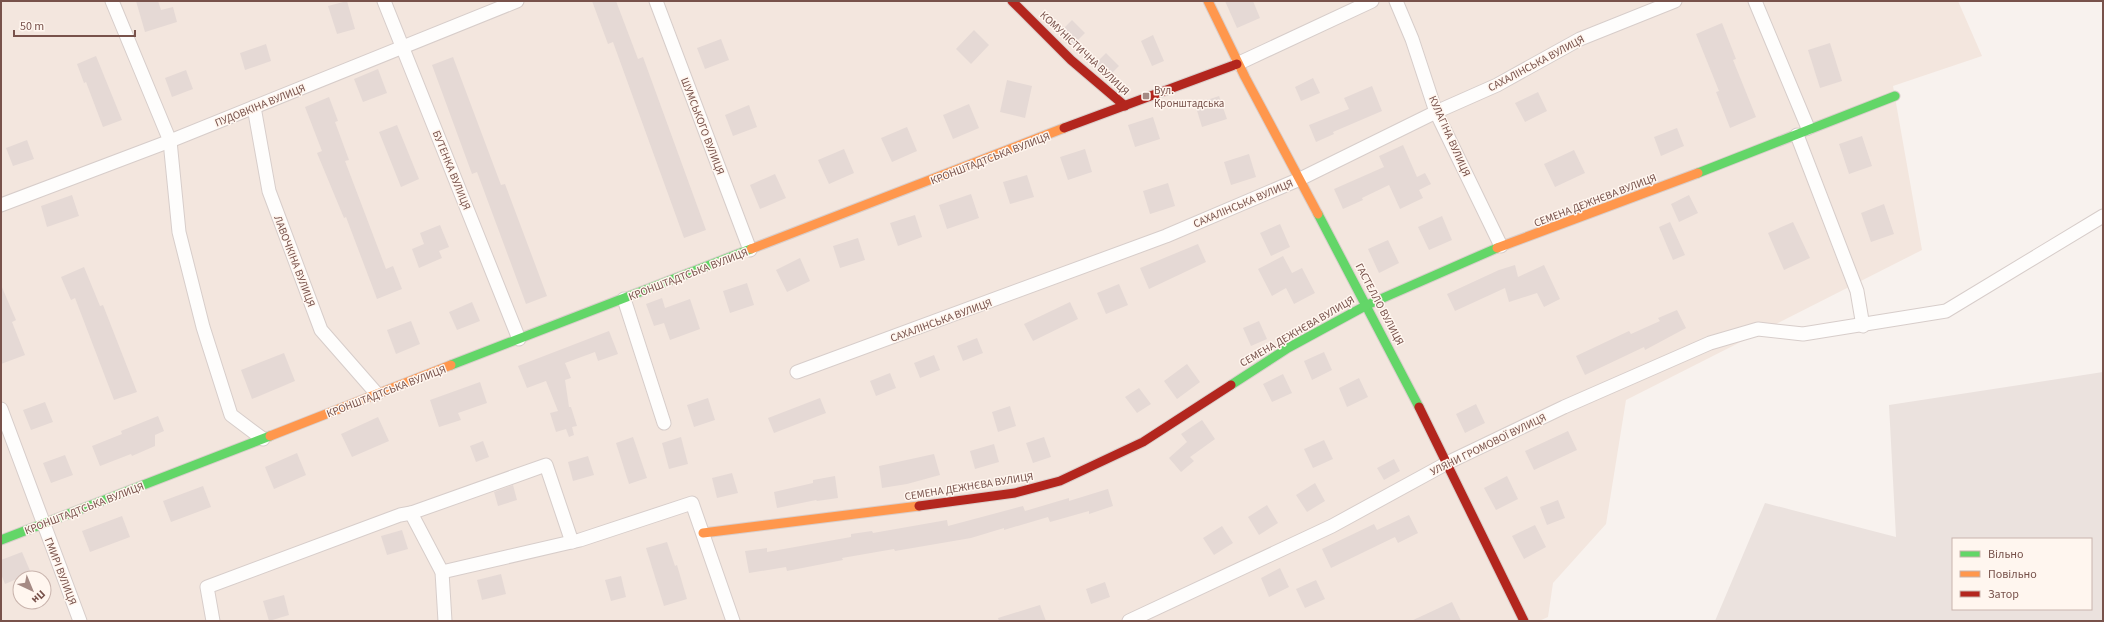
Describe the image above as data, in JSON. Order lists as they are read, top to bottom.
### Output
{
  "streets": {
    "street": [
      "КОМУНІСТИЧНА ВУЛИЦЯ",
      "САХАЛІНСЬКА ВУЛИЦЯ",
      "ПУДОВКІНА ВУЛИЦЯ",
      "ШУМСЬКОГО ВУЛИЦЯ",
      "КУЛАГІНА ВУЛИЦЯ",
      "КРОНШТАДТСЬКА ВУЛИЦЯ",
      "БУТЕНКА ВУЛИЦЯ",
      "СЕМЕНА ДЕЖНЄВА ВУЛИЦЯ",
      "ЛАВОЧКІНА ВУЛИЦЯ",
      "ГАСТЕЛЛО ВУЛИЦЯ",
      "УЛЯНИ ГРОМОВОЇ ВУЛИЦЯ",
      "ГМИРІ ВУЛИЦЯ"
    ]
  },
  "crossings": [
    ["КОМУНІСТИЧНА ВУЛИЦЯ", "КРОНШТАДТСЬКА ВУЛИЦЯ"],
    ["САХАЛІНСЬКА ВУЛИЦЯ", "КУЛАГІНА ВУЛИЦЯ"],
    ["САХАЛІНСЬКА ВУЛИЦЯ", "ГАСТЕЛЛО ВУЛИЦЯ"],
    ["ПУДОВКІНА ВУЛИЦЯ", "БУТЕНКА ВУЛИЦЯ"],
    ["ПУДОВКІНА ВУЛИЦЯ", "ЛАВОЧКІНА ВУЛИЦЯ"],
    ["ШУМСЬКОГО ВУЛИЦЯ", "КРОНШТАДТСЬКА ВУЛИЦЯ"],
    ["КУЛАГІНА ВУЛИЦЯ", "СЕМЕНА ДЕЖНЄВА ВУЛИЦЯ"],
    ["КРОНШТАДТСЬКА ВУЛИЦЯ", "БУТЕНКА ВУЛИЦЯ"],
    ["КРОНШТАДТСЬКА ВУЛИЦЯ", "ЛАВОЧКІНА ВУЛИЦЯ"],
    ["КРОНШТАДТСЬКА ВУЛИЦЯ", "ГАСТЕЛЛО ВУЛИЦЯ"],
    ["КРОНШТАДТСЬКА ВУЛИЦЯ", "ГМИРІ ВУЛИЦЯ"],
    ["СЕМЕНА ДЕЖНЄВА ВУЛИЦЯ", "ГАСТЕЛЛО ВУЛИЦЯ"],
    ["ГАСТЕЛЛО ВУЛИЦЯ", "УЛЯНИ ГРОМОВОЇ ВУЛИЦЯ"]
  ],
  "places": {
    "transit": ["Вул. Кронштадська"]
  },
  "legend": ["Вільно", "Повільно", "Затор"],
  "scale_bar": "50 m",
  "north": "bottom right"
}
